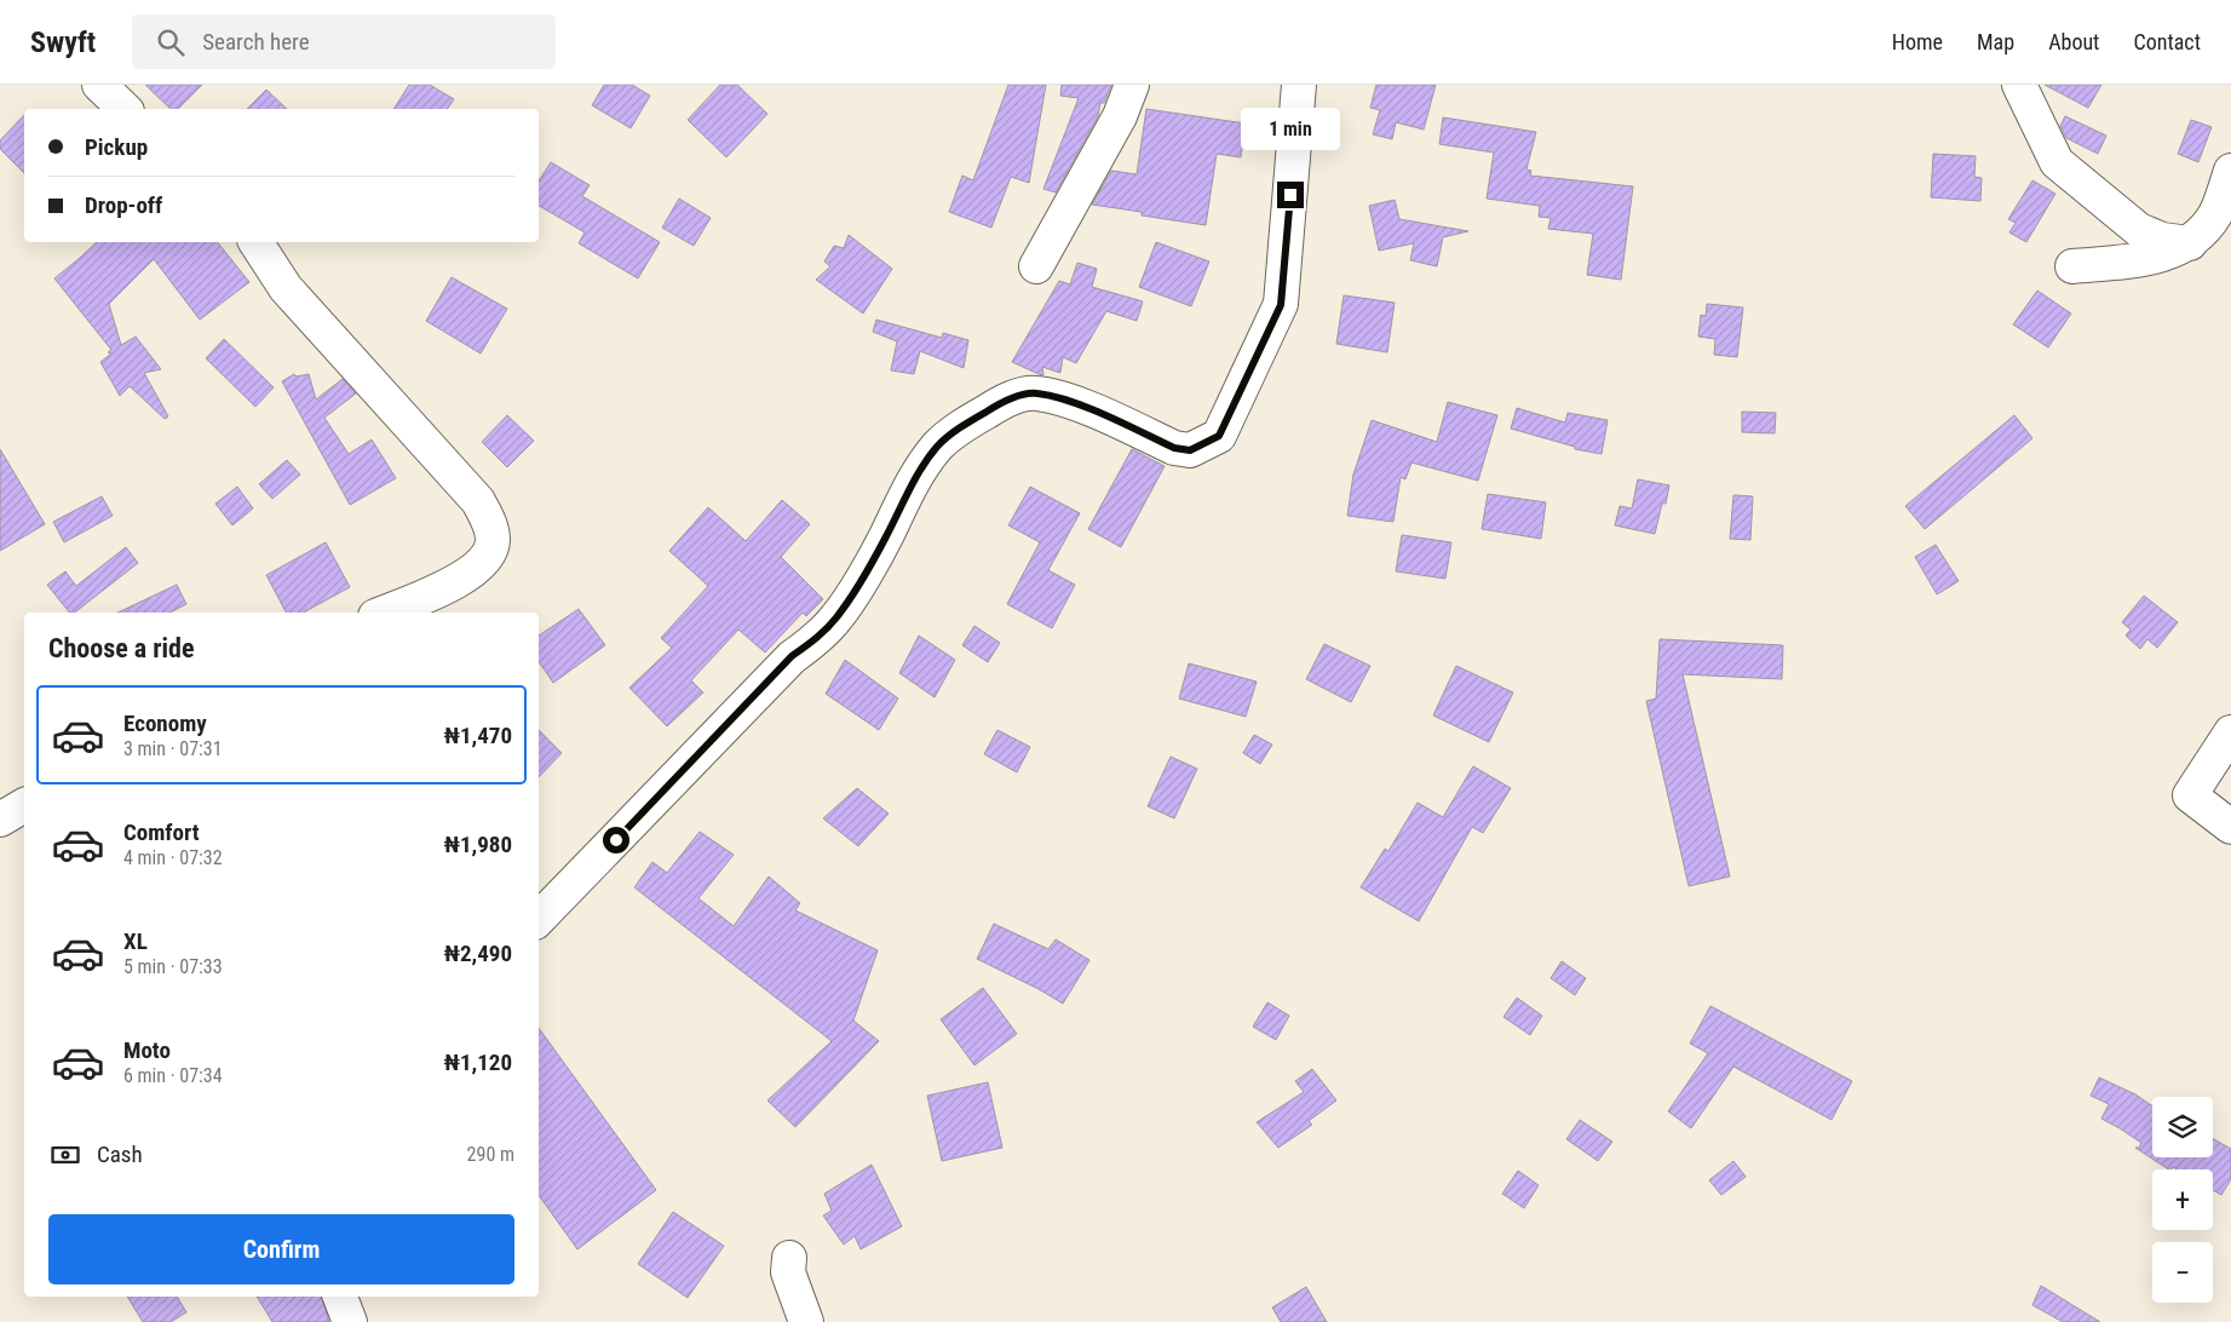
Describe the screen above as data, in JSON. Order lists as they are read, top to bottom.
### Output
{
  "page": {
    "header": "Swyft",
    "search": "Search here",
    "nav": [
      "Home",
      "Map",
      "About",
      "Contact"
    ],
    "bubble": "1 min",
    "banner": ["Pickup", "Drop-off"],
    "heading": "Choose a ride",
    "list": [
      {
        "name": "Economy",
        "note": "3 min · 07:31",
        "value": "₦1,470"
      },
      {
        "name": "Comfort",
        "note": "4 min · 07:32",
        "value": "₦1,980"
      },
      {
        "name": "XL",
        "note": "5 min · 07:33",
        "value": "₦2,490"
      },
      {
        "name": "Moto",
        "note": "6 min · 07:34",
        "value": "₦1,120"
      }
    ],
    "map_buttons": ["+", "−"],
    "pay": ["Cash", "290 m"],
    "buttons": "Confirm"
  }
}
